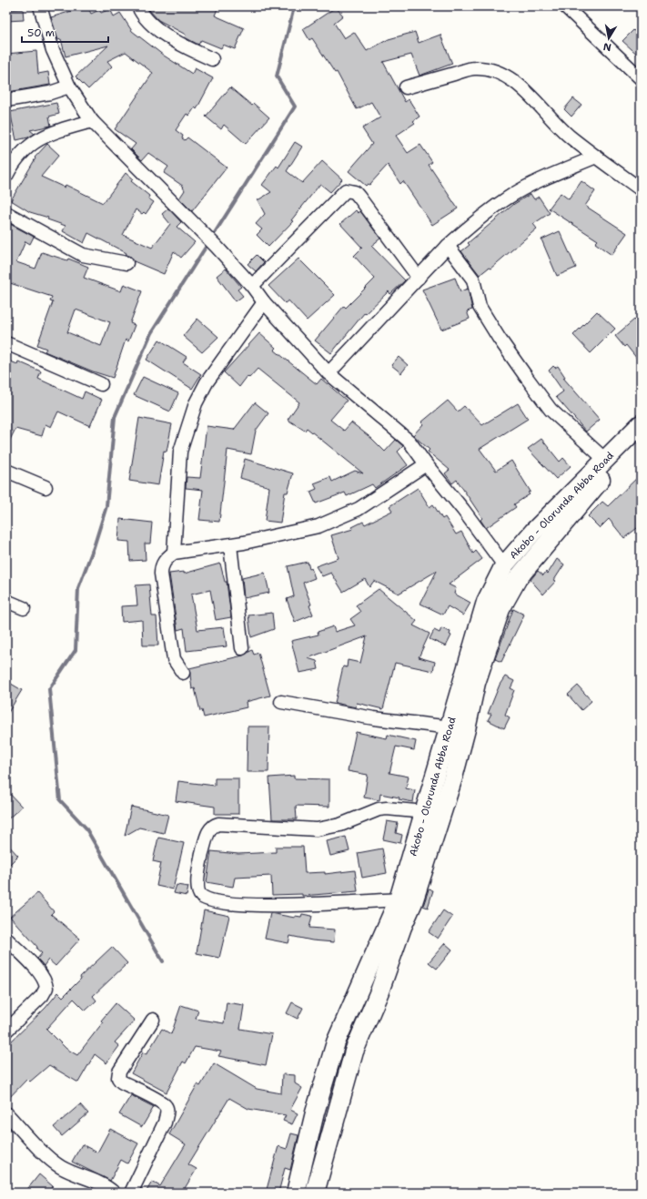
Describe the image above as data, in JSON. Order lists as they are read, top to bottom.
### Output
{
  "streets": {
    "main road": ["Akobo - Olorunda Abba Road"]
  },
  "scale_bar": "50 m",
  "north": "bottom"
}
